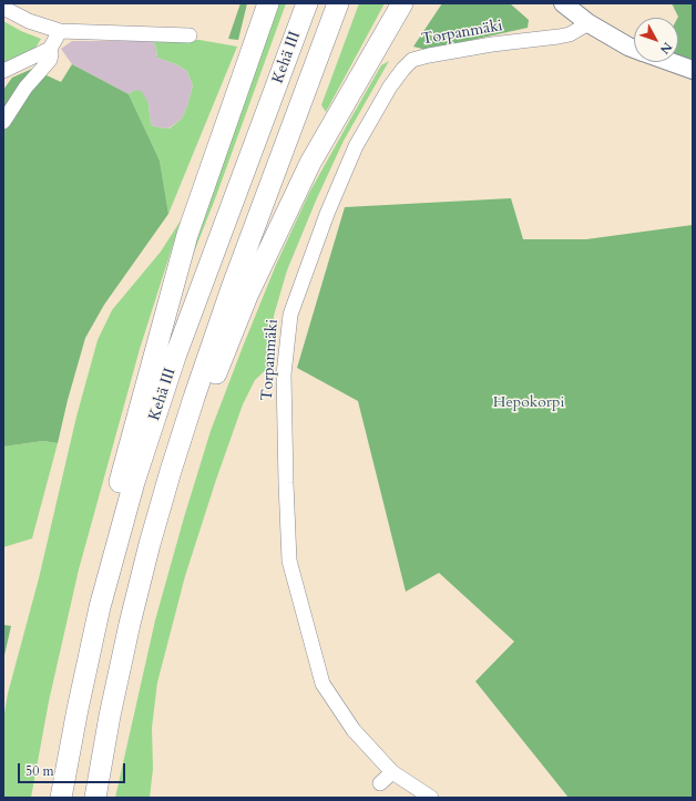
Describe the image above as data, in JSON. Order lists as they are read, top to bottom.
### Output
{
  "streets": {
    "highway": ["Kehä III"],
    "street": ["Torpanmäki"]
  },
  "parks": ["Hepokorpi"],
  "scale_bar": "50 m",
  "north": "bottom right"
}
